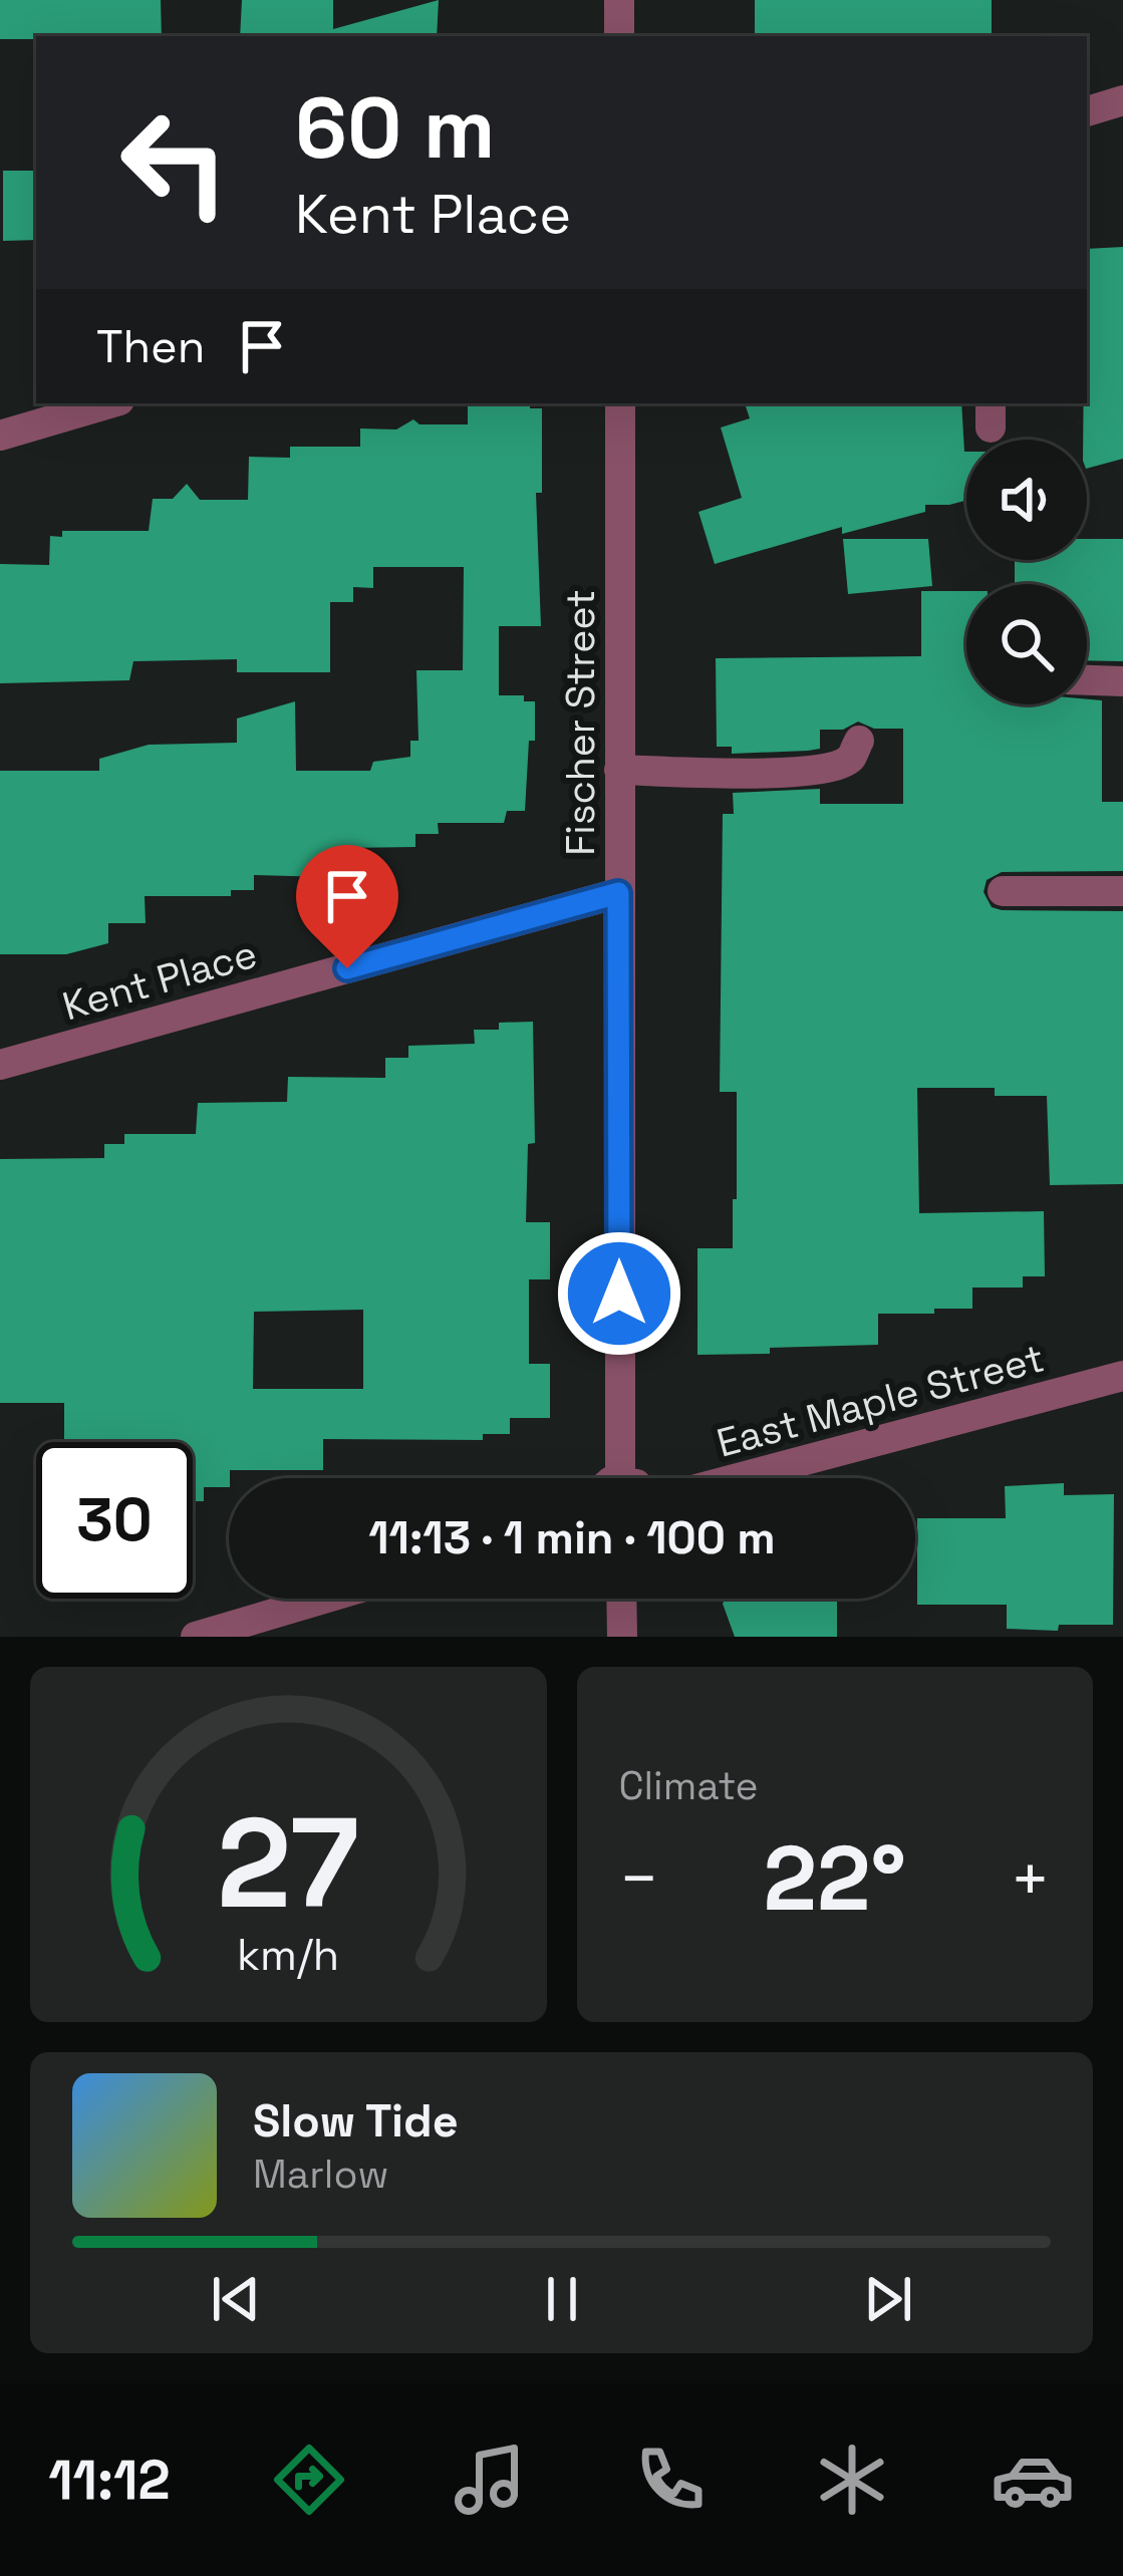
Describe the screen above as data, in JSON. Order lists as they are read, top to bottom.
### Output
{
  "streets": {
    "street": ["Fischer Street", "Kent Place", "East Maple Street"]
  },
  "crossings": [
    ["Fischer Street", "Kent Place"]
  ],
  "page": {
    "turn": ["60 m", "Kent Place"],
    "then": "Then",
    "limit": "30",
    "trip": "11:13 · 1 min · 100 m",
    "tile": "Climate",
    "heat": ["−", "22°", "+"],
    "song": ["Slow Tide", "Marlow"],
    "tabs": "11:12",
    "gauge": ["27", "km/h"]
  }
}
